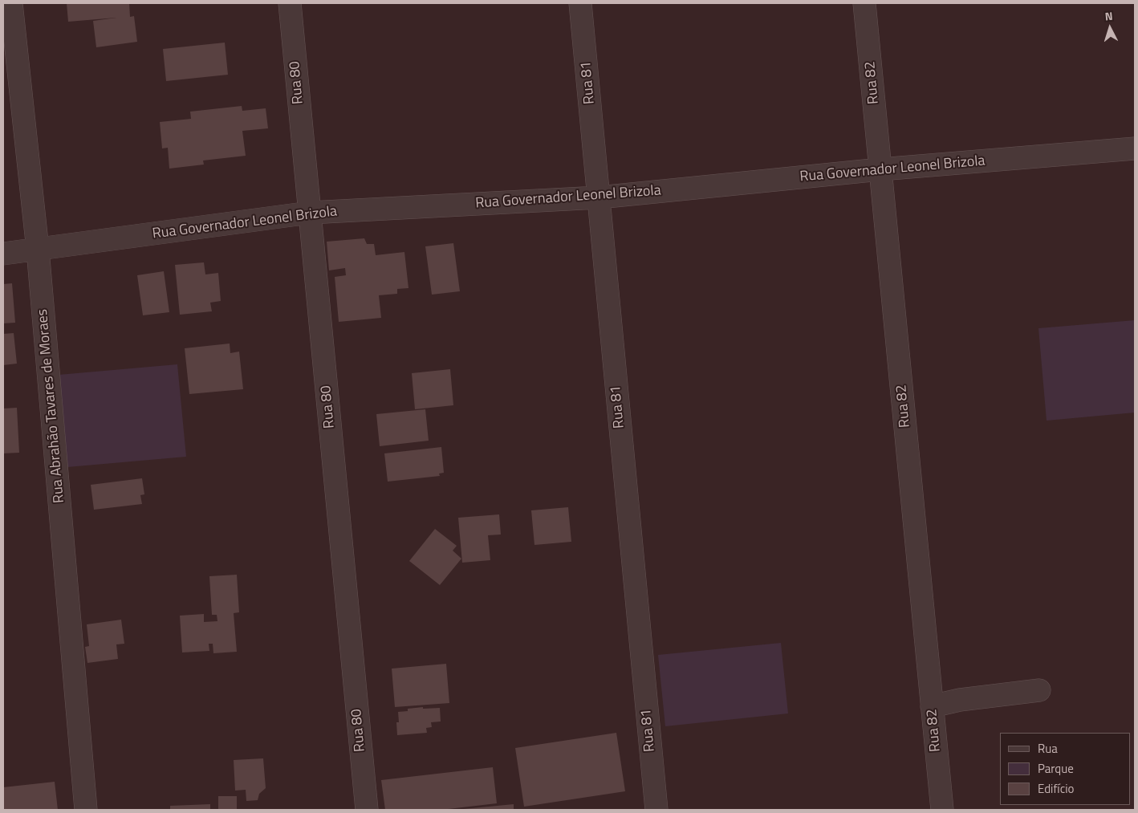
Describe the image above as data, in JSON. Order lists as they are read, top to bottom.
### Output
{
  "streets": {
    "street": [
      "Rua 80",
      "Rua 81",
      "Rua 82",
      "Rua Governador Leonel Brizola",
      "Rua Abrahão Tavares de Moraes"
    ]
  },
  "crossings": [
    ["Rua 80", "Rua Governador Leonel Brizola"],
    ["Rua 81", "Rua Governador Leonel Brizola"],
    ["Rua 82", "Rua Governador Leonel Brizola"],
    ["Rua Governador Leonel Brizola", "Rua Abrahão Tavares de Moraes"]
  ],
  "legend": ["Rua", "Parque", "Edifício"],
  "north": "top"
}
